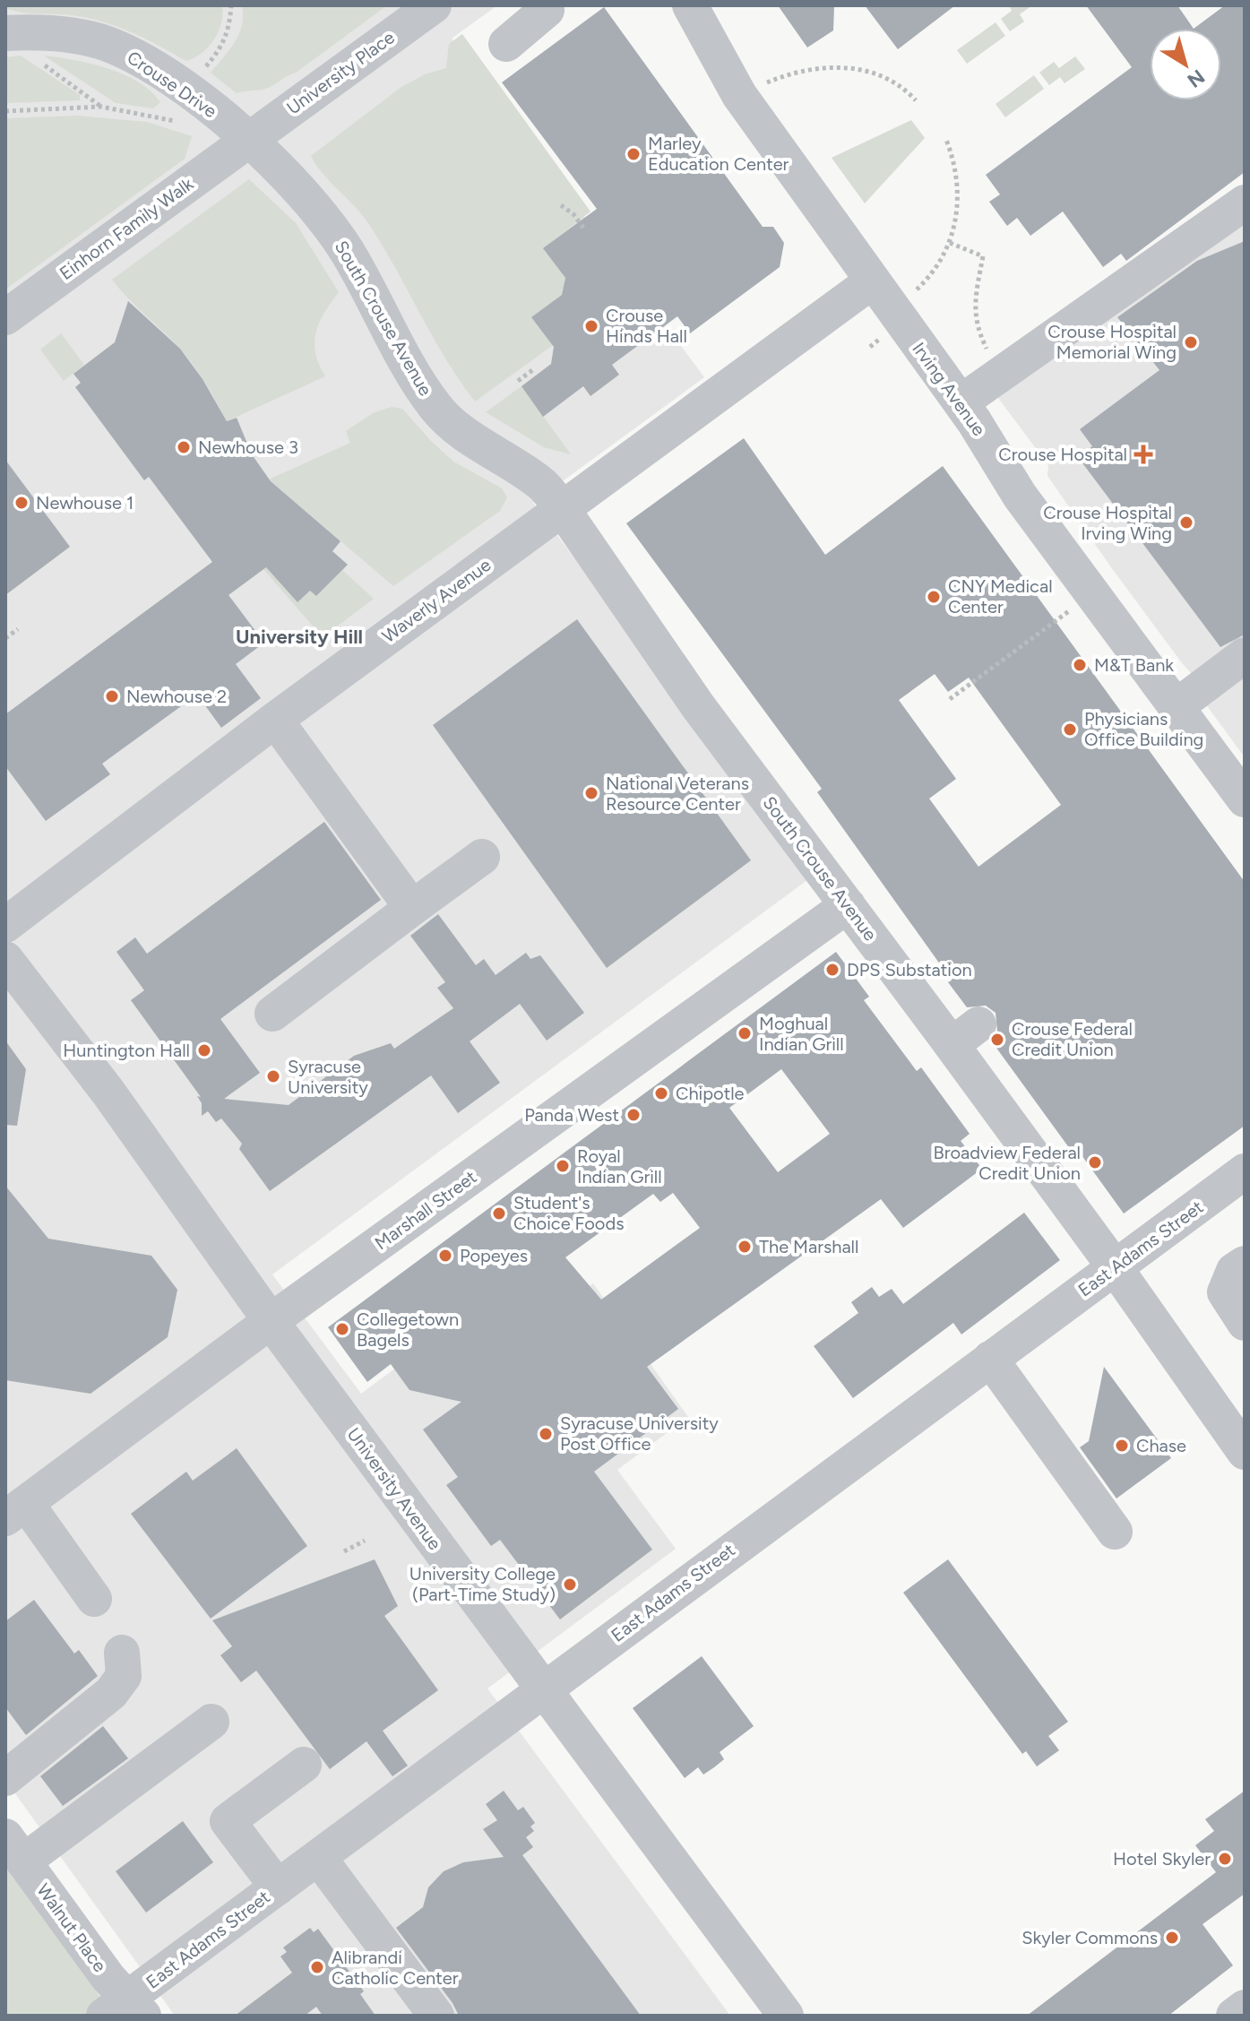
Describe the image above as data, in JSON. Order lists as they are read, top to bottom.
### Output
{
  "streets": {
    "street": [
      "University Place",
      "Crouse Drive",
      "Einhorn Family Walk",
      "South Crouse Avenue",
      "Irving Avenue",
      "Waverly Avenue",
      "Marshall Street",
      "East Adams Street",
      "University Avenue",
      "Walnut Place"
    ]
  },
  "crossings": [
    ["University Place", "Crouse Drive"],
    ["University Place", "Einhorn Family Walk"],
    ["University Place", "South Crouse Avenue"],
    ["Crouse Drive", "Einhorn Family Walk"],
    ["Crouse Drive", "South Crouse Avenue"],
    ["Einhorn Family Walk", "South Crouse Avenue"],
    ["South Crouse Avenue", "Waverly Avenue"],
    ["South Crouse Avenue", "Marshall Street"],
    ["South Crouse Avenue", "East Adams Street"],
    ["Irving Avenue", "Waverly Avenue"],
    ["Marshall Street", "University Avenue"],
    ["East Adams Street", "University Avenue"],
    ["East Adams Street", "Walnut Place"]
  ],
  "districts": ["University Hill"],
  "places": {
    "other": [
      "Marley Education Center",
      "Crouse Hinds Hall",
      "Crouse Hospital Memorial Wing",
      "Newhouse 3",
      "Newhouse 1",
      "Crouse Hospital Irving Wing",
      "CNY Medical Center",
      "M&T Bank",
      "Newhouse 2",
      "Physicians Office Building",
      "National Veterans Resource Center",
      "DPS Substation",
      "Moghual Indian Grill",
      "Crouse Federal Credit Union",
      "Huntington Hall",
      "Syracuse University",
      "Chipotle",
      "Panda West",
      "Broadview Federal Credit Union",
      "Royal Indian Grill",
      "Student's Choice Foods",
      "The Marshall",
      "Popeyes",
      "Collegetown Bagels",
      "Syracuse University Post Office",
      "Chase",
      "University College (Part-Time Study)",
      "Hotel Skyler",
      "Skyler Commons",
      "Alibrandi Catholic Center"
    ],
    "health": ["Crouse Hospital"]
  },
  "north": "bottom right"
}
